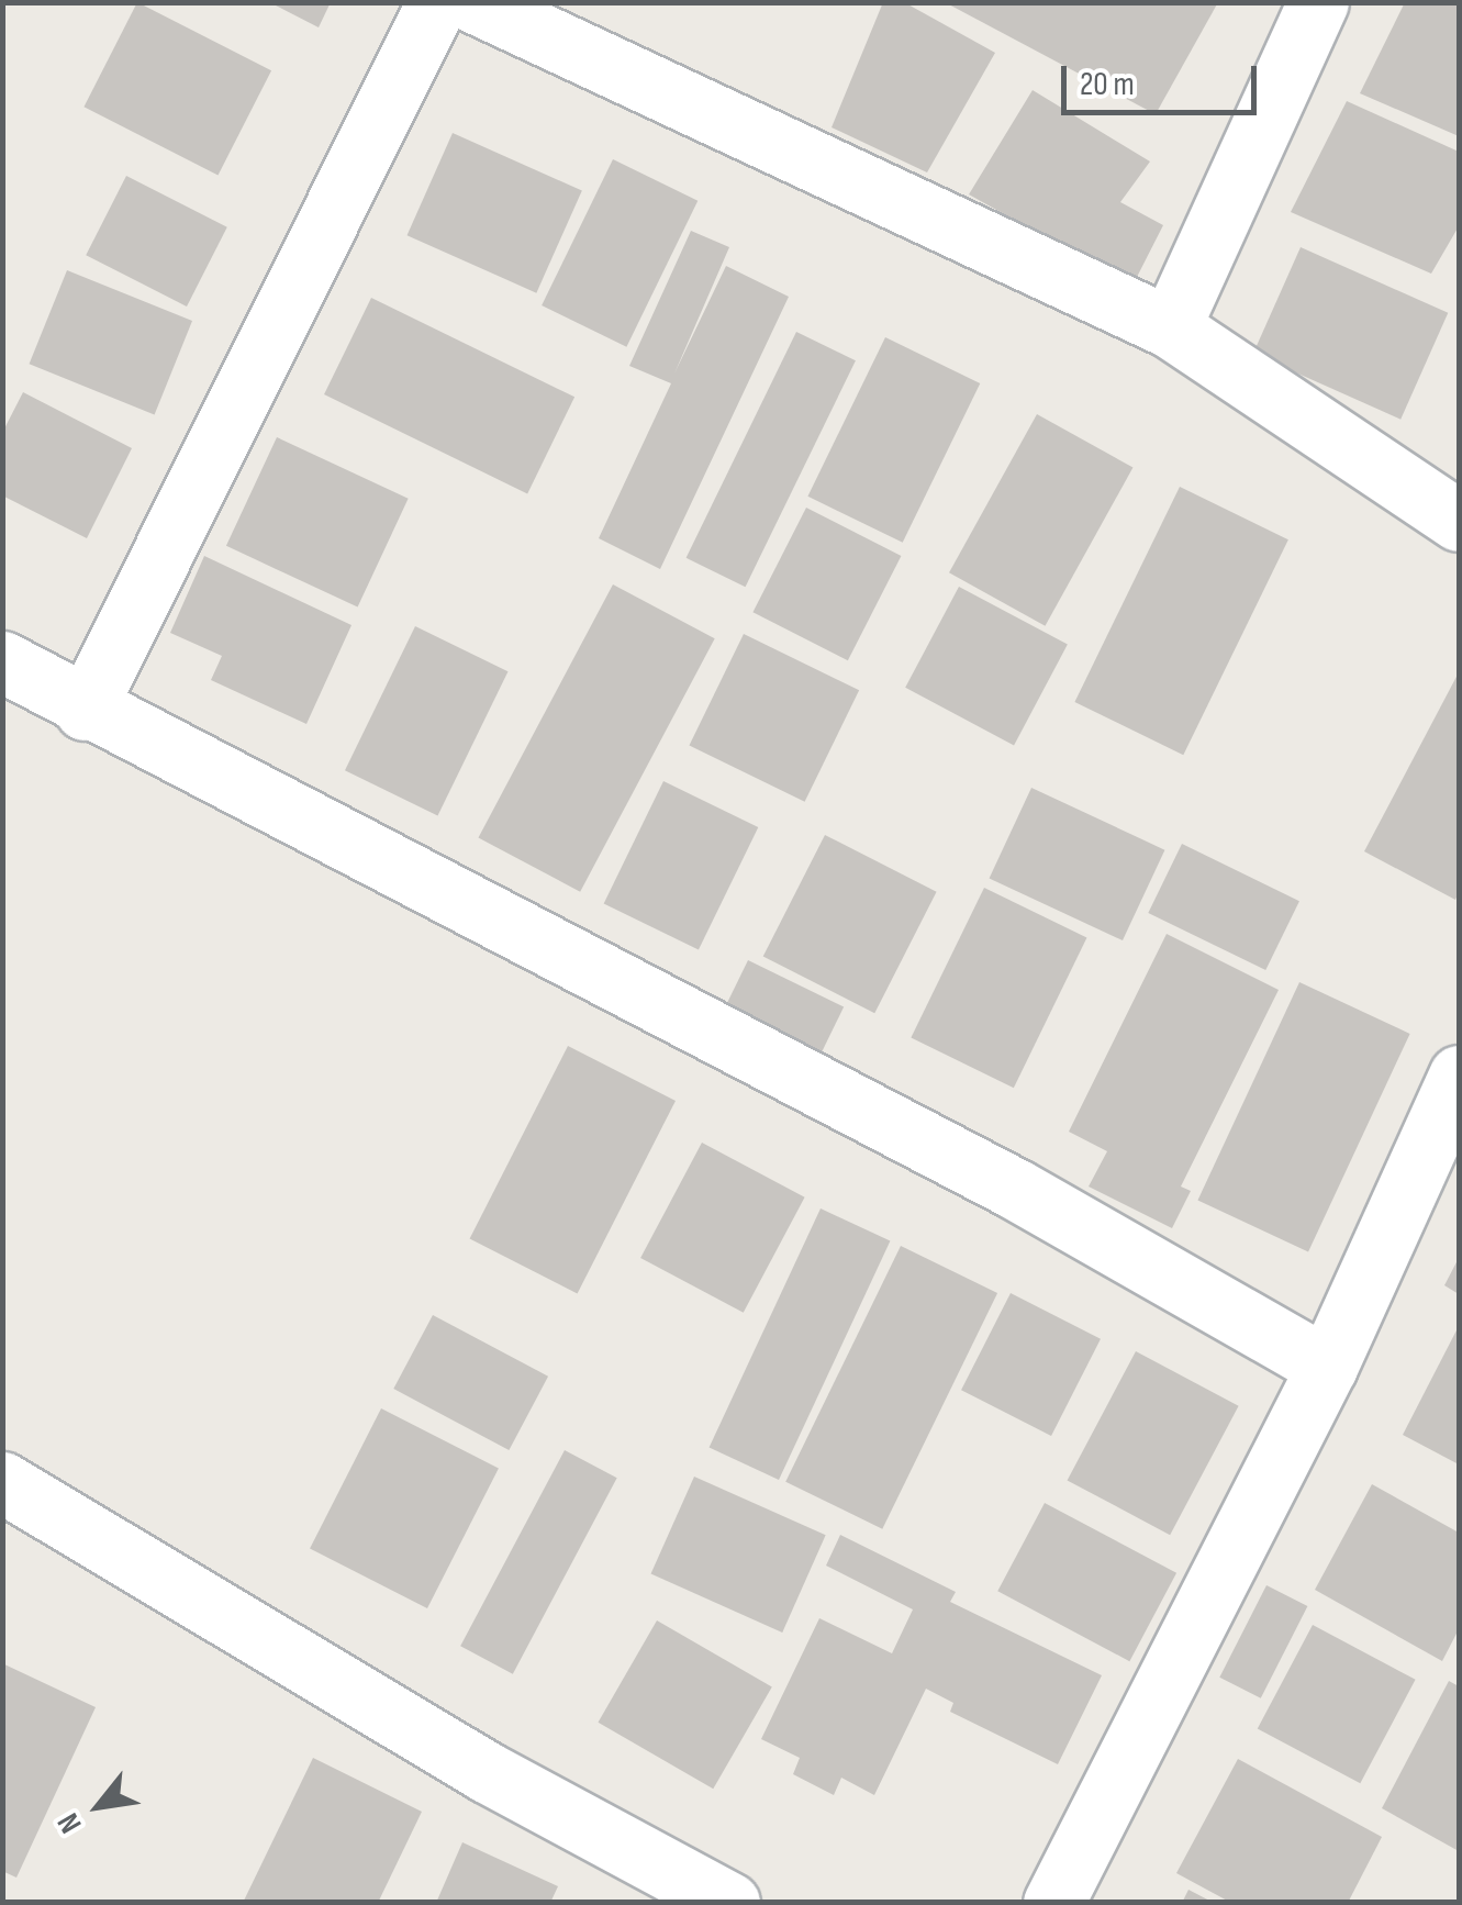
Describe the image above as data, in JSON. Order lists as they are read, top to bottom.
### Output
{
  "scale_bar": "20 m",
  "north": "bottom left"
}
